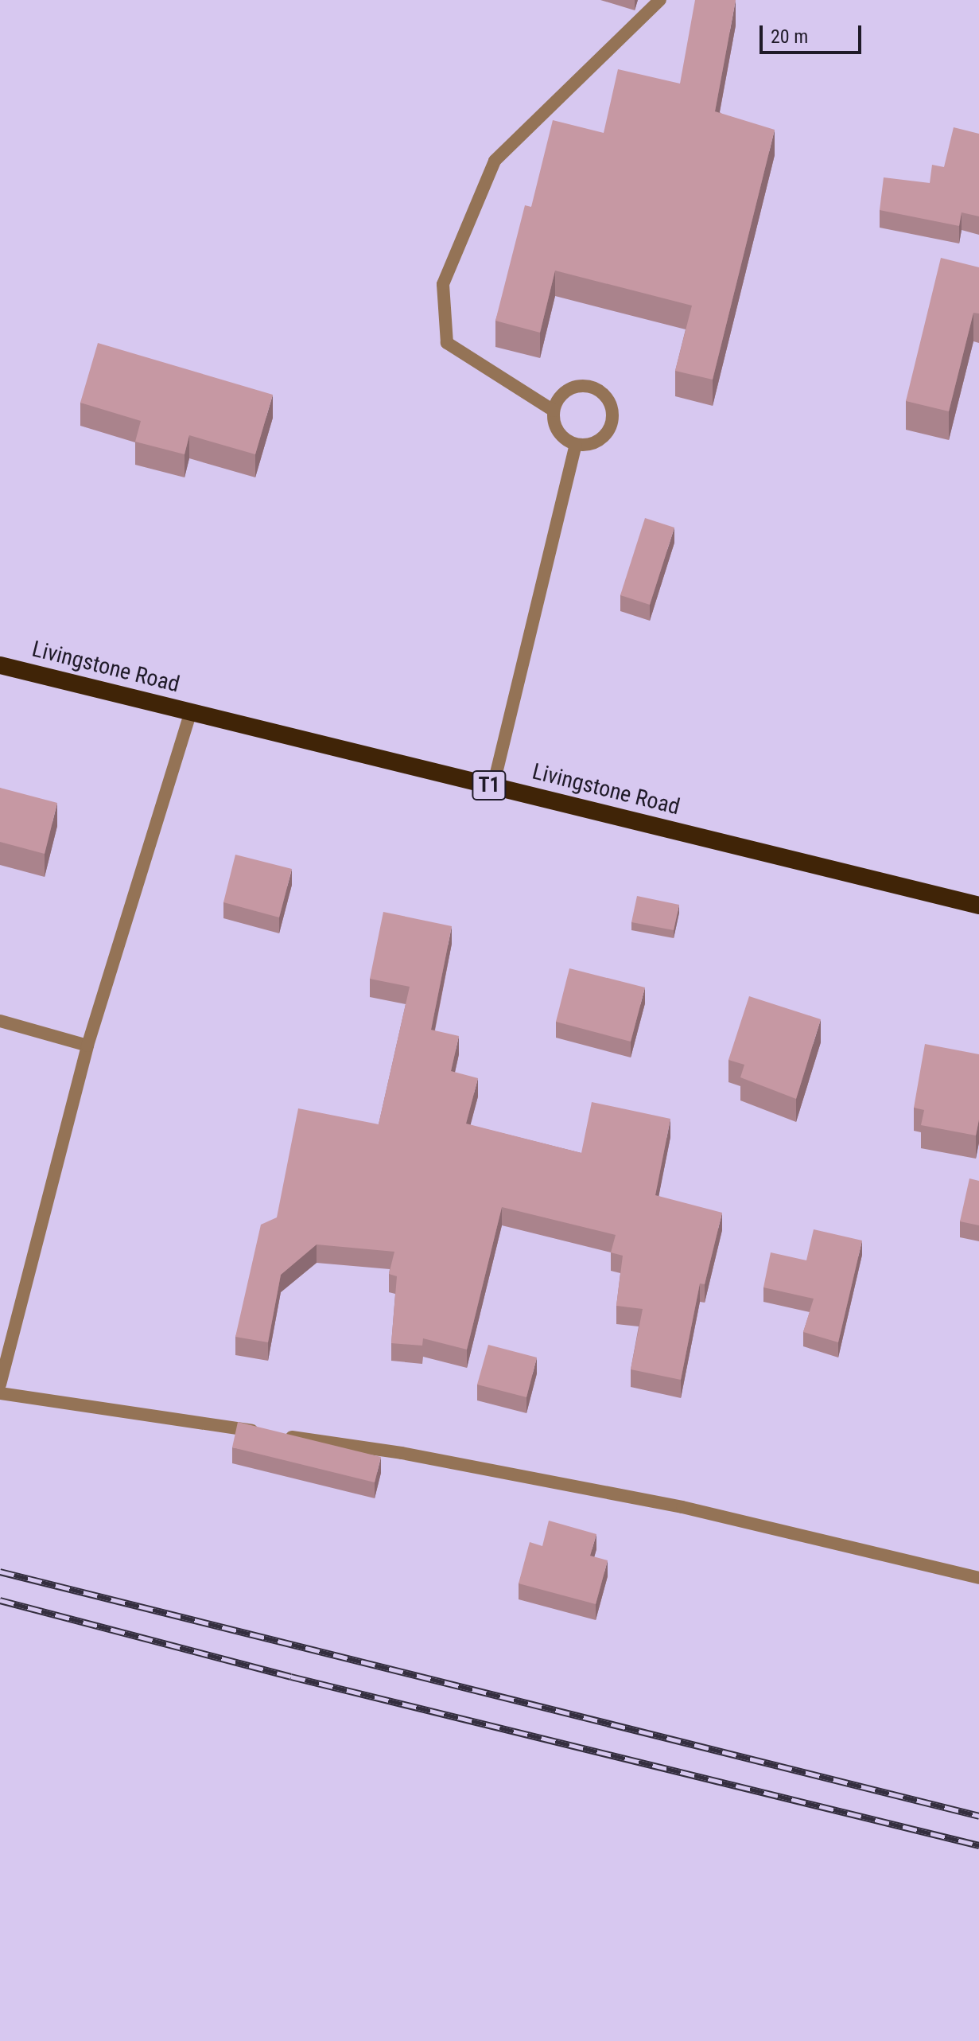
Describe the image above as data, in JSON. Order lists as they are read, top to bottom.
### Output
{
  "streets": {
    "highway": ["Livingstone Road", "T1"]
  },
  "scale_bar": "20 m"
}
